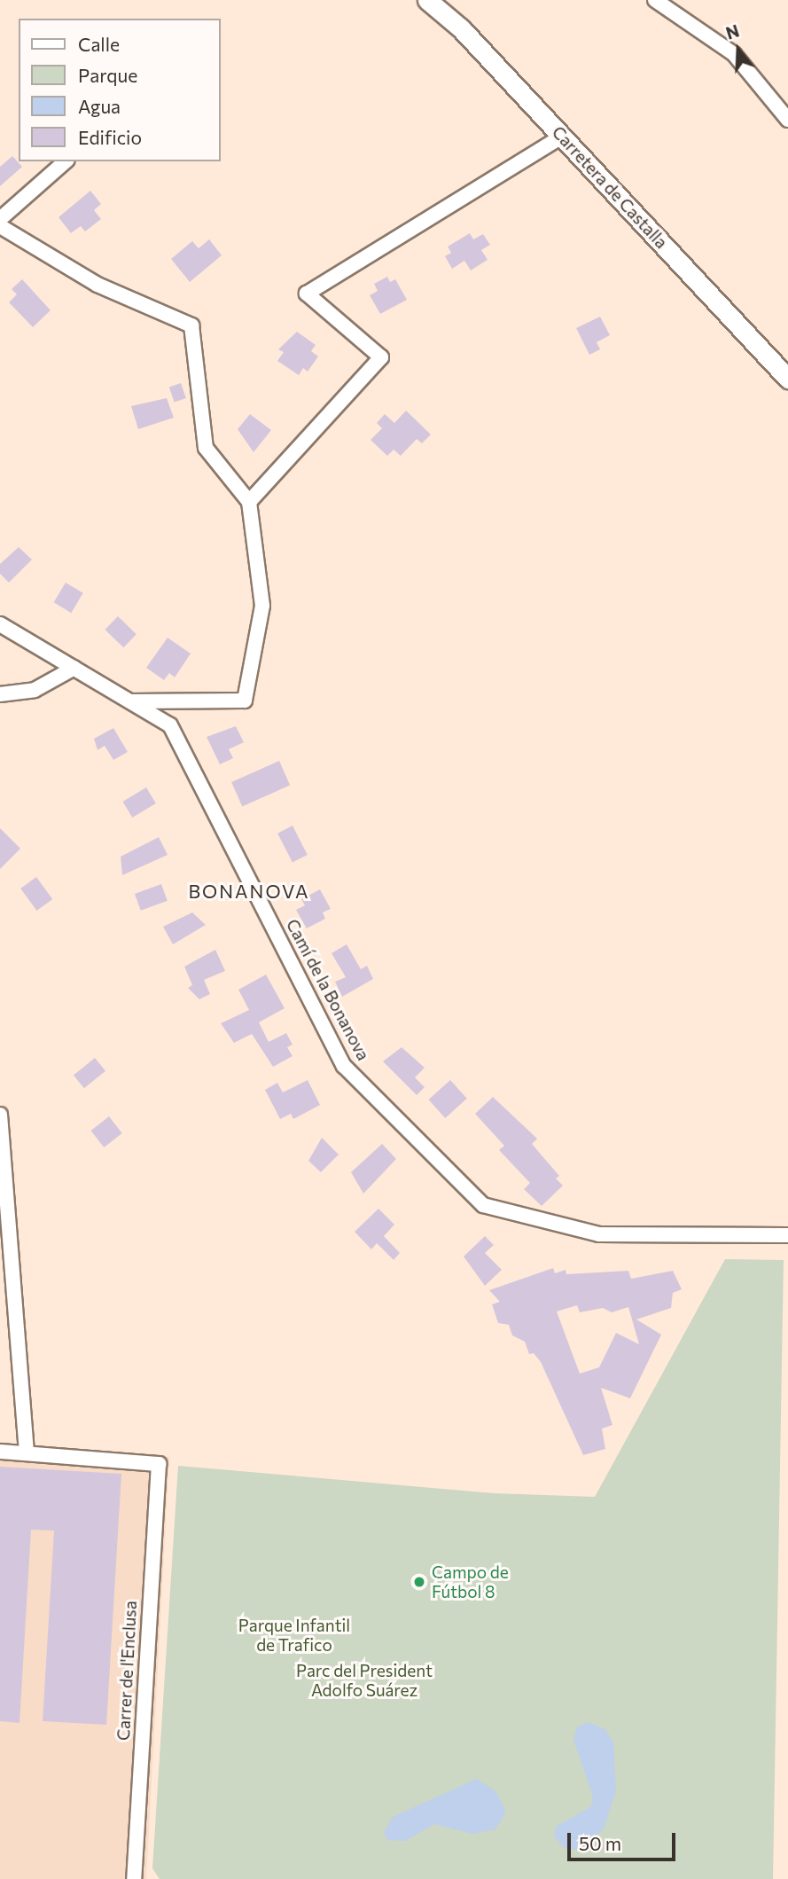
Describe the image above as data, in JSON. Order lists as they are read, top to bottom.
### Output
{
  "streets": {
    "main road": ["Carretera de Castalla"],
    "street": ["Camí de la Bonanova", "Carrer de l'Enclusa"]
  },
  "districts": ["BONANOVA"],
  "parks": ["Parque Infantil de Trafico", "Parc del President Adolfo Suárez"],
  "places": ["Campo de Fútbol 8"],
  "legend": [
    "Calle",
    "Parque",
    "Agua",
    "Edificio"
  ],
  "scale_bar": "50 m",
  "north": "top"
}
